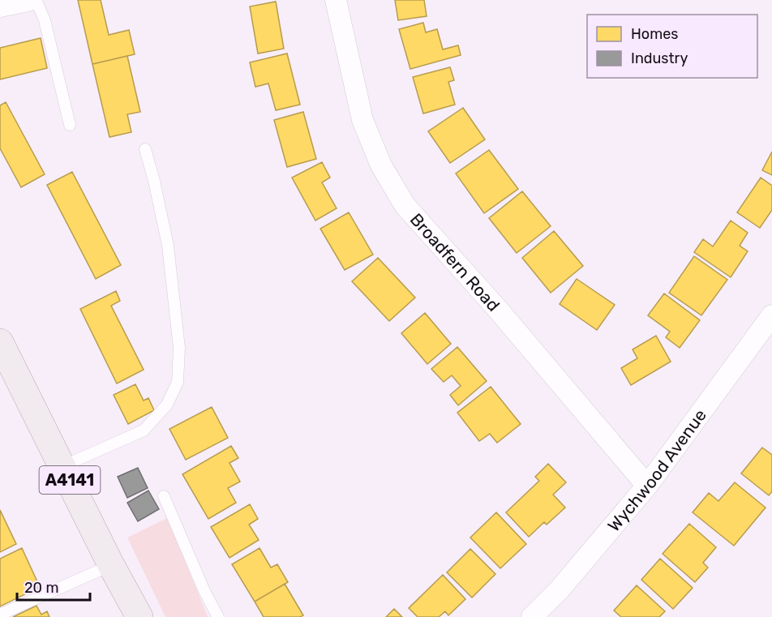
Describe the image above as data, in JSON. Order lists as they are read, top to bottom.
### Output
{
  "streets": {
    "main road": ["A4141"],
    "street": ["Broadfern Road", "Wychwood Avenue"]
  },
  "crossings": [
    ["Broadfern Road", "Wychwood Avenue"]
  ],
  "legend": ["Homes", "Industry"],
  "scale_bar": "20 m"
}
